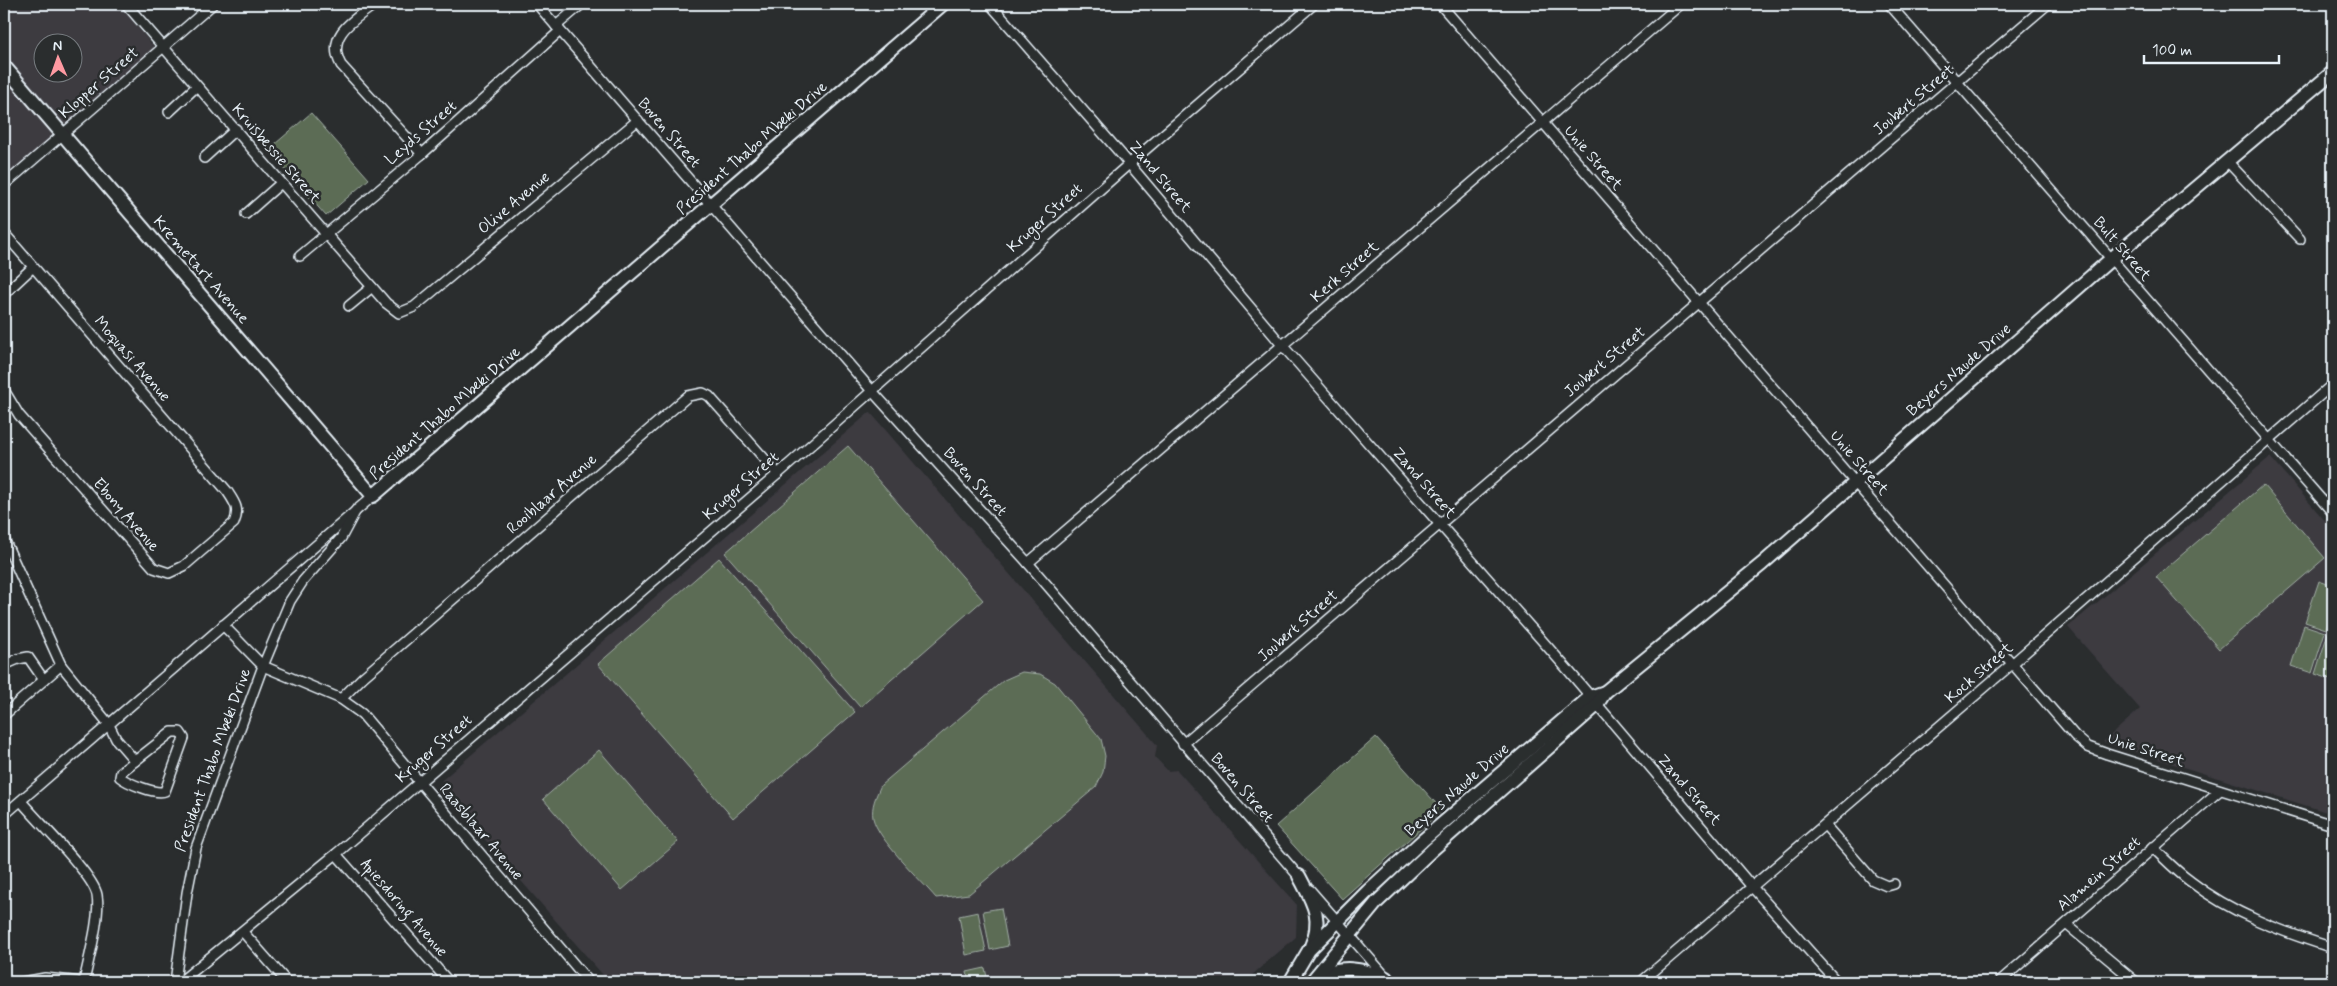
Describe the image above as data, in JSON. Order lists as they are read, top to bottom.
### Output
{
  "streets": {
    "street": [
      "Klopper Street",
      "Joubert Street",
      "Leyds Street",
      "Boven Street",
      "President Thabo Mbeki Drive",
      "Kruisbessie Street",
      "Unie Street",
      "Zand Street",
      "Olive Avenue",
      "Kruger Street",
      "Bult Street",
      "Kremetart Avenue",
      "Kerk Street",
      "Moquasi Avenue",
      "Beyers Naude Drive",
      "Rooiblaar Avenue",
      "Ebony Avenue",
      "Kock Street",
      "Raasblaar Avenue",
      "Alamein Street",
      "Apiesdoring Avenue"
    ]
  },
  "crossings": [
    ["Klopper Street", "Kruisbessie Street"],
    ["Klopper Street", "Kremetart Avenue"],
    ["Joubert Street", "Boven Street"],
    ["Joubert Street", "Unie Street"],
    ["Joubert Street", "Zand Street"],
    ["Joubert Street", "Bult Street"],
    ["Leyds Street", "Boven Street"],
    ["Leyds Street", "Kruisbessie Street"],
    ["Boven Street", "President Thabo Mbeki Drive"],
    ["Boven Street", "Olive Avenue"],
    ["Boven Street", "Kruger Street"],
    ["Boven Street", "Kerk Street"],
    ["Boven Street", "Beyers Naude Drive"],
    ["President Thabo Mbeki Drive", "Kremetart Avenue"],
    ["President Thabo Mbeki Drive", "Raasblaar Avenue"],
    ["Kruisbessie Street", "Olive Avenue"],
    ["Unie Street", "Kerk Street"],
    ["Unie Street", "Beyers Naude Drive"],
    ["Unie Street", "Kock Street"],
    ["Unie Street", "Alamein Street"],
    ["Zand Street", "Kruger Street"],
    ["Zand Street", "Kerk Street"],
    ["Zand Street", "Beyers Naude Drive"],
    ["Zand Street", "Kock Street"],
    ["Kruger Street", "Rooiblaar Avenue"],
    ["Kruger Street", "Raasblaar Avenue"],
    ["Kruger Street", "Apiesdoring Avenue"],
    ["Bult Street", "Beyers Naude Drive"],
    ["Bult Street", "Kock Street"],
    ["Moquasi Avenue", "Ebony Avenue"],
    ["Rooiblaar Avenue", "Raasblaar Avenue"]
  ],
  "scale_bar": "100 m",
  "north": "top"
}
